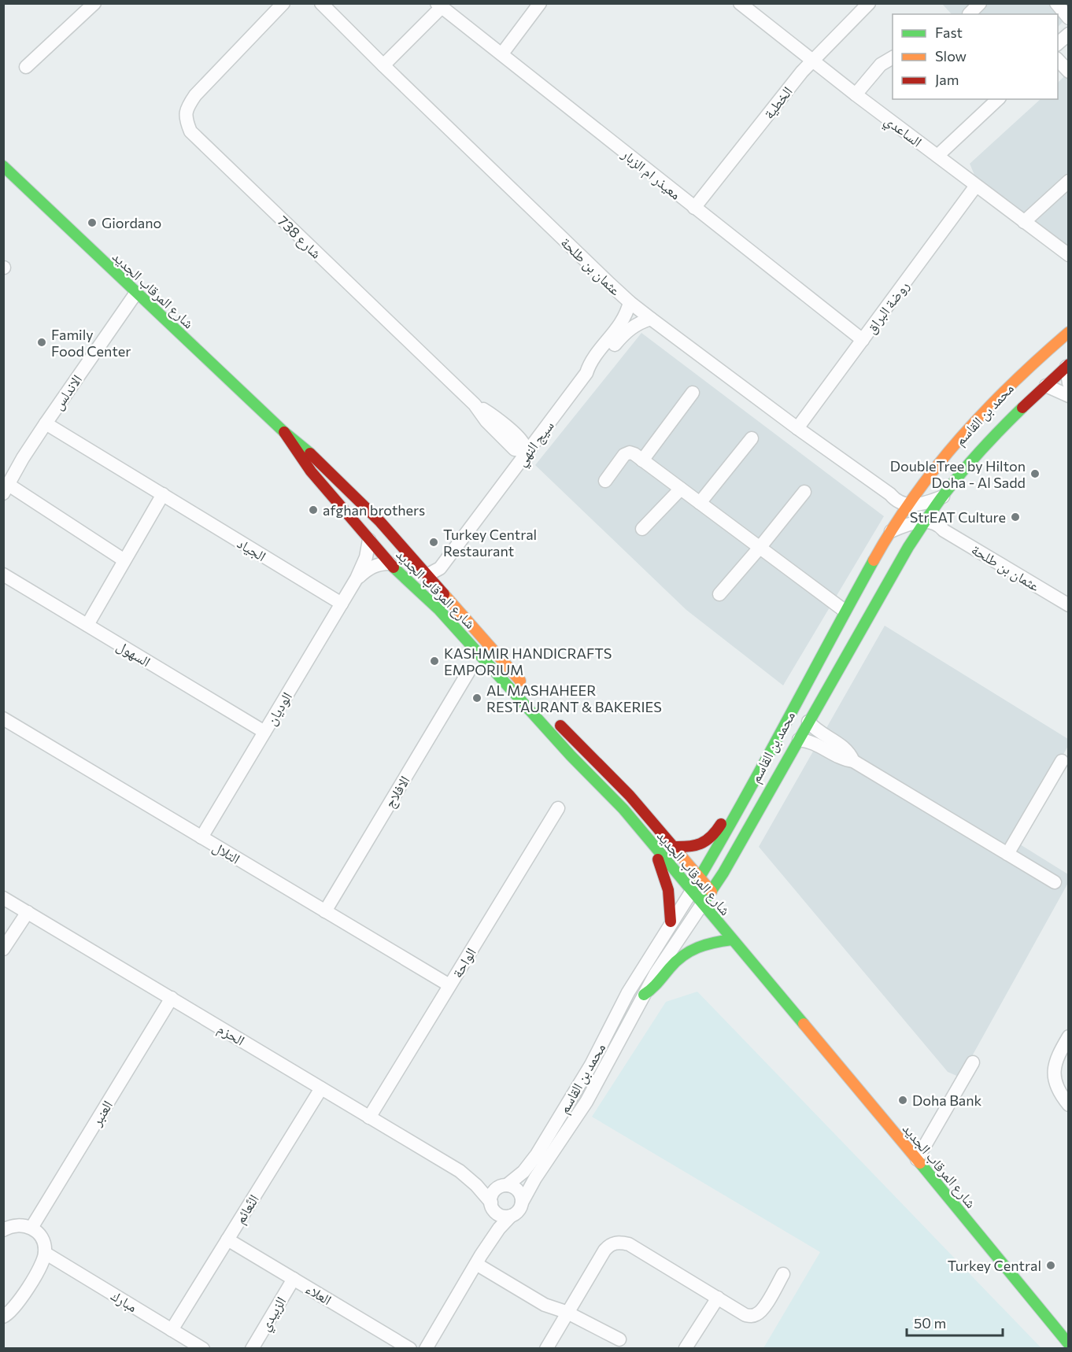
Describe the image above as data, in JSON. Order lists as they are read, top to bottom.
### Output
{
  "streets": {
    "street": [
      "الخطية",
      "الساعدي",
      "معيذر ام الزبار",
      "شارع 738",
      "عثمان بن طلحة",
      "شارع المرقاب الجديد",
      "روضة البراق",
      "الاندلس",
      "محمد بن القاسم",
      "سيج النهي",
      "الجياد",
      "السهول",
      "الوديان",
      "الافلاج",
      "التلال",
      "الواحة",
      "الحزم",
      "العنبر",
      "النًعائم",
      "العلاء",
      "مبارك",
      "الزبيدي"
    ]
  },
  "crossings": [
    ["الخطية", "الساعدي"],
    ["الخطية", "معيذر ام الزبار"],
    ["الساعدي", "روضة البراق"],
    ["معيذر ام الزبار", "عثمان بن طلحة"],
    ["معيذر ام الزبار", "روضة البراق"],
    ["شارع 738", "سيج النهي"],
    ["عثمان بن طلحة", "روضة البراق"],
    ["عثمان بن طلحة", "محمد بن القاسم"],
    ["عثمان بن طلحة", "سيج النهي"],
    ["شارع المرقاب الجديد", "الاندلس"],
    ["شارع المرقاب الجديد", "محمد بن القاسم"],
    ["شارع المرقاب الجديد", "سيج النهي"],
    ["شارع المرقاب الجديد", "الوديان"],
    ["الاندلس", "الجياد"],
    ["محمد بن القاسم", "الحزم"],
    ["الجياد", "الوديان"],
    ["السهول", "الوديان"],
    ["الوديان", "التلال"],
    ["الافلاج", "التلال"],
    ["التلال", "الواحة"],
    ["الواحة", "الحزم"],
    ["الحزم", "العنبر"],
    ["الحزم", "النًعائم"],
    ["النًعائم", "العلاء"],
    ["النًعائم", "مبارك"],
    ["العلاء", "الزبيدي"]
  ],
  "places": [
    "Giordano",
    "Family Food Center",
    "DoubleTree by Hilton Doha - Al Sadd",
    "afghan brothers",
    "StrEAT Culture",
    "Turkey Central Restaurant",
    "KASHMIR HANDICRAFTS EMPORIUM",
    "AL MASHAHEER RESTAURANT & BAKERIES",
    "Doha Bank",
    "Turkey Central"
  ],
  "legend": ["Fast", "Slow", "Jam"],
  "scale_bar": "50 m"
}
